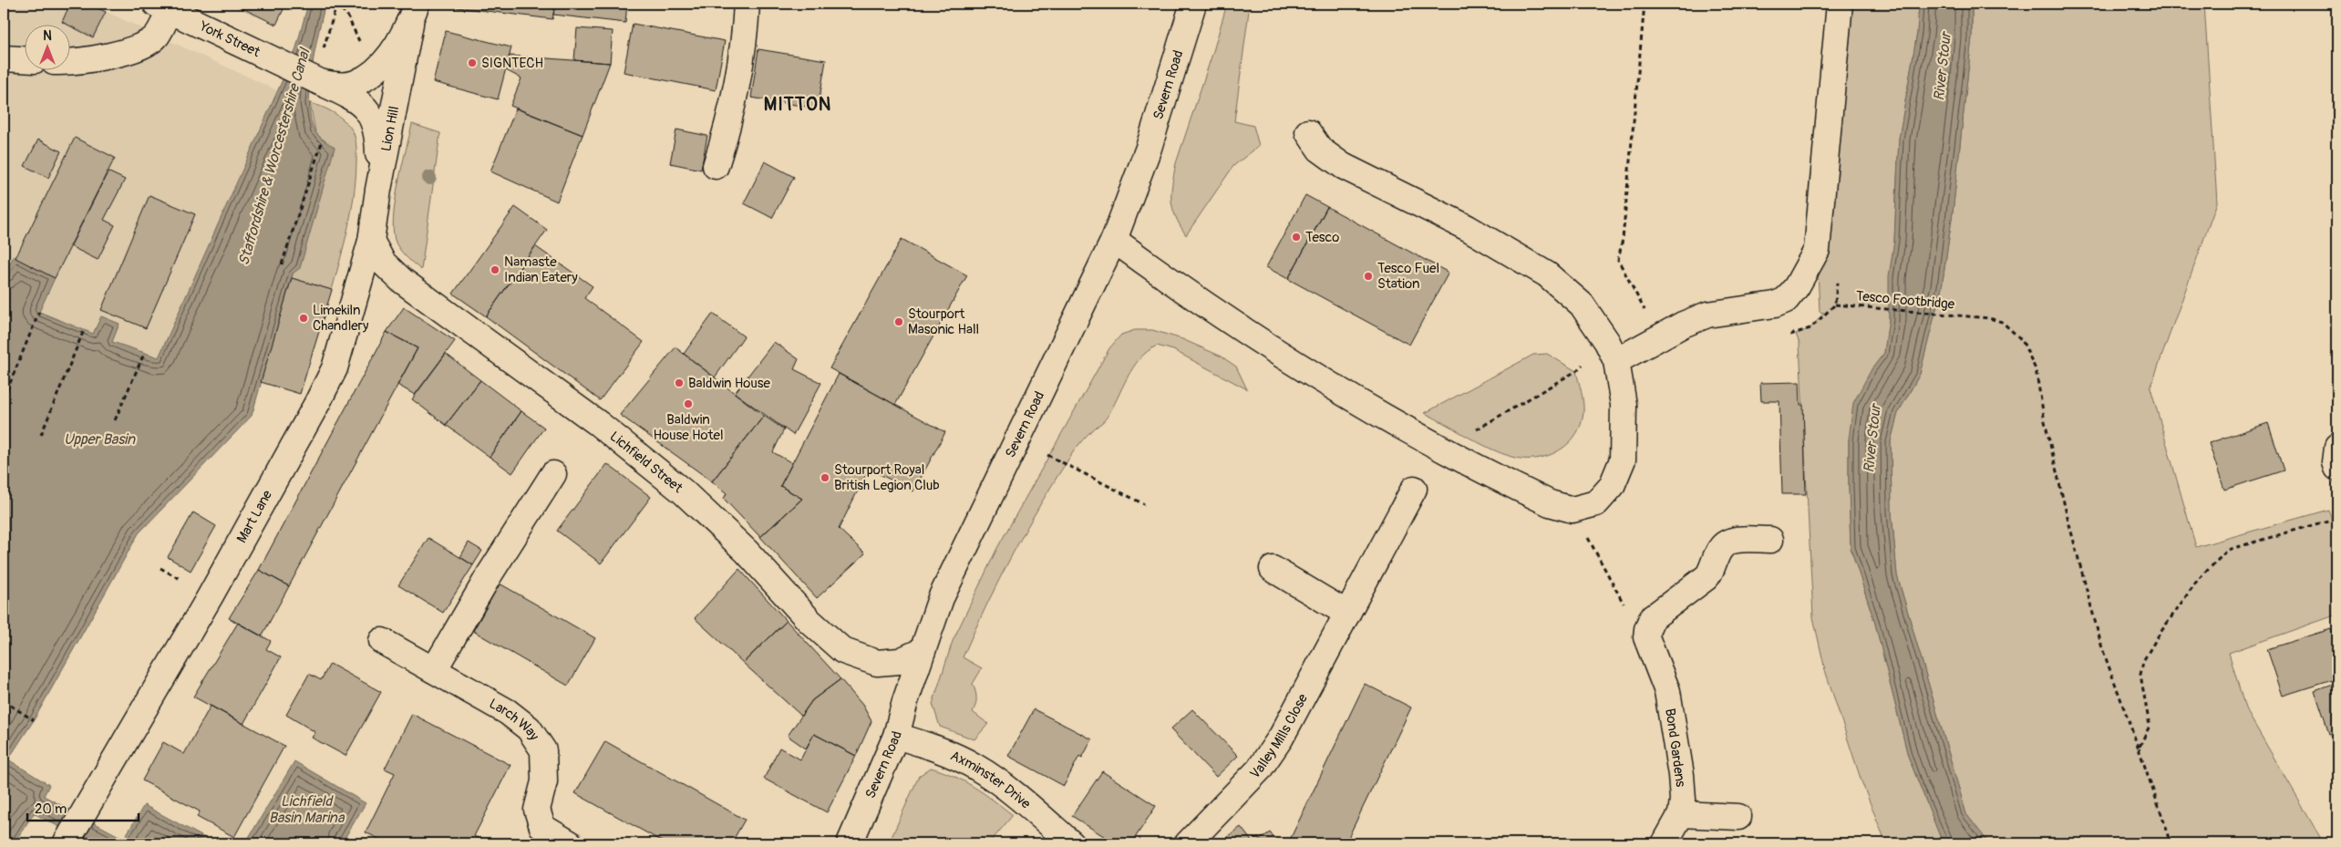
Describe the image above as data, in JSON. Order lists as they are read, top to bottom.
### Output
{
  "streets": {
    "street": [
      "York Street",
      "Severn Road",
      "Lion Hill",
      "Lichfield Street",
      "Mart Lane",
      "Larch Way",
      "Valley Mills Close",
      "Bond Gardens",
      "Axminster Drive"
    ],
    "path": ["Tesco Footbridge"]
  },
  "crossings": [
    ["York Street", "Lion Hill"],
    ["Severn Road", "Lichfield Street"],
    ["Severn Road", "Axminster Drive"],
    ["Lion Hill", "Lichfield Street"],
    ["Lion Hill", "Mart Lane"],
    ["Lichfield Street", "Mart Lane"]
  ],
  "districts": ["MITTON"],
  "water": [
    "River Stour",
    "Staffordshire & Worcestershire Canal",
    "Upper Basin",
    "Lichfield Basin Marina"
  ],
  "places": [
    "SIGNTECH",
    "Tesco",
    "Namaste Indian Eatery",
    "Tesco Fuel Station",
    "Limekiln Chandlery",
    "Stourport Masonic Hall",
    "Baldwin House",
    "Baldwin House Hotel",
    "Stourport Royal British Legion Club"
  ],
  "scale_bar": "20 m",
  "north": "top"
}
